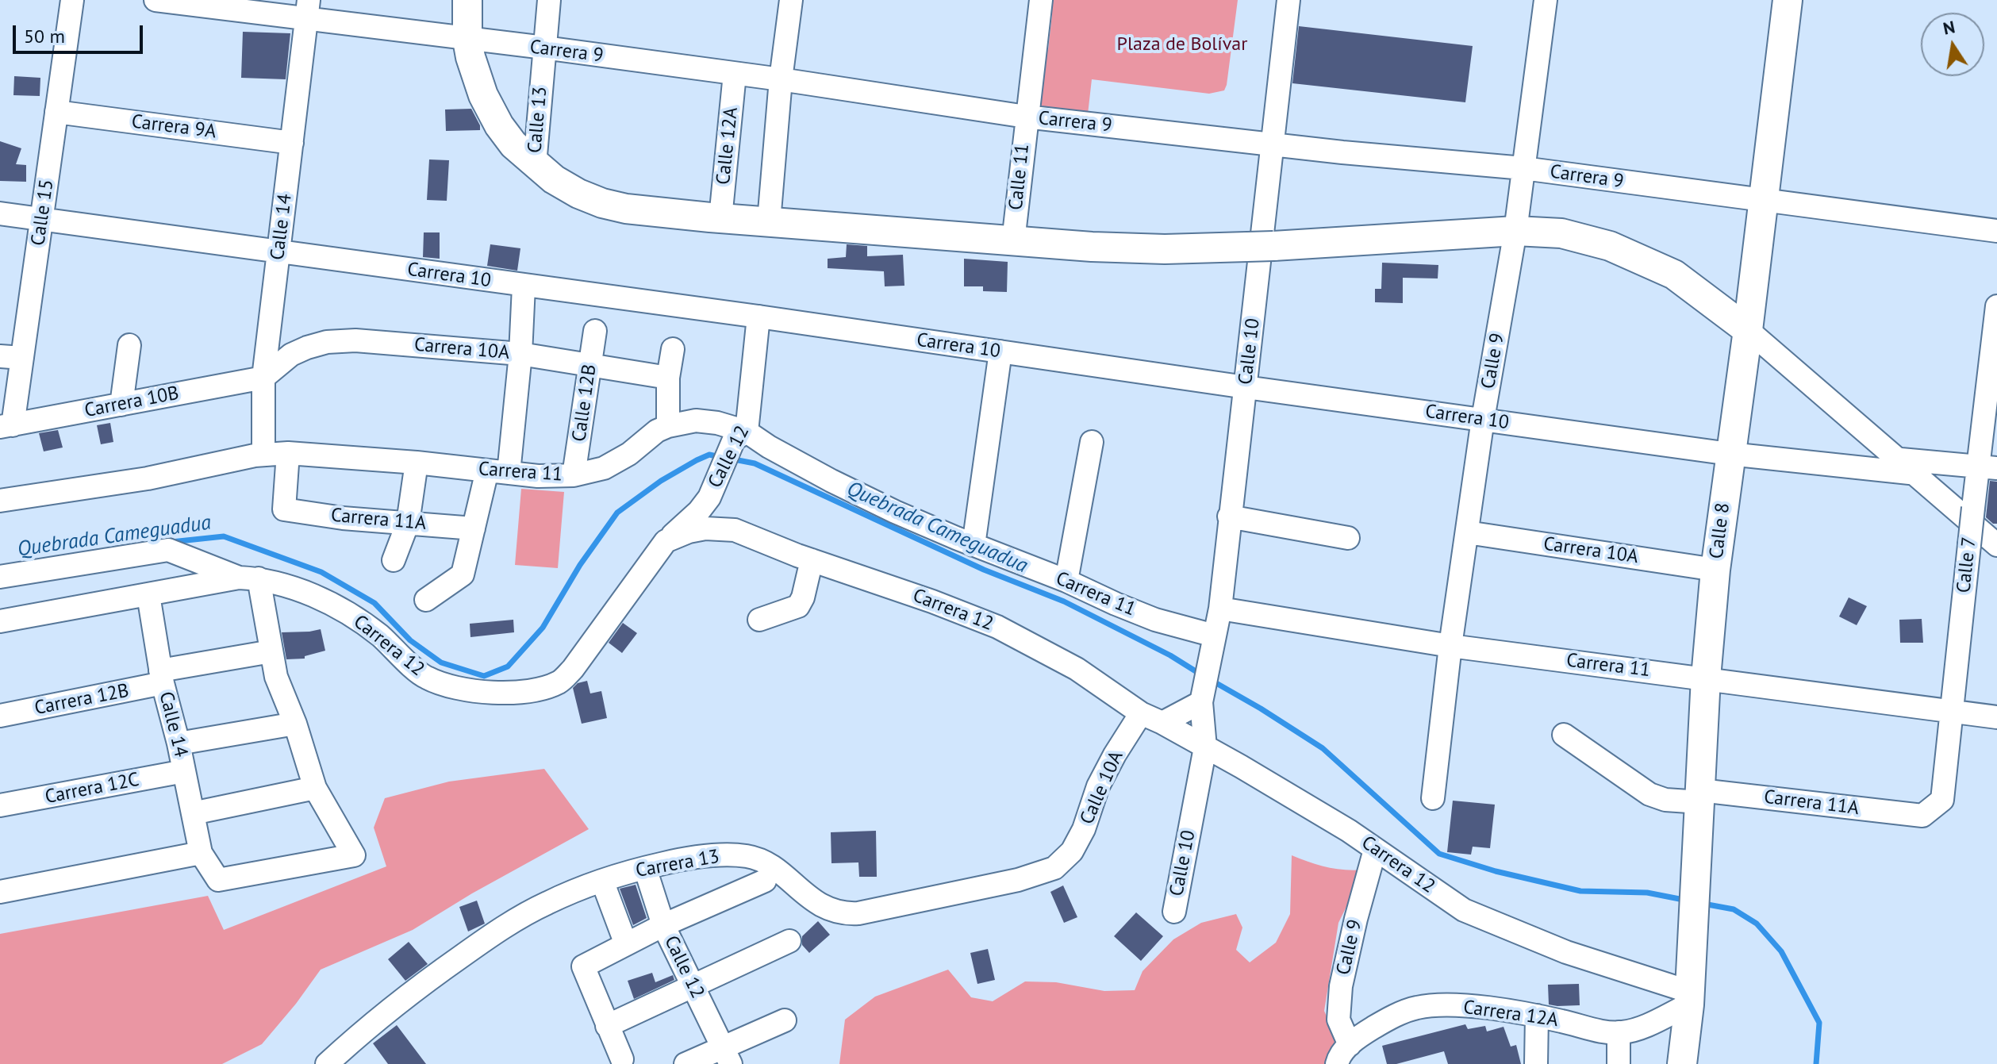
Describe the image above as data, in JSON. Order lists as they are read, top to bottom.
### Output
{
  "streets": {
    "main road": ["Calle 8"],
    "street": [
      "Carrera 9",
      "Calle 13",
      "Carrera 9A",
      "Calle 12A",
      "Calle 11",
      "Calle 15",
      "Calle 14",
      "Carrera 10",
      "Carrera 10A",
      "Calle 10",
      "Calle 9",
      "Carrera 10B",
      "Calle 12B",
      "Calle 12",
      "Carrera 11",
      "Carrera 11A",
      "Calle 7",
      "Carrera 12",
      "Carrera 12B",
      "Calle 10A",
      "Carrera 12C",
      "Carrera 13",
      "Carrera 12A"
    ]
  },
  "crossings": [
    ["Carrera 9", "Calle 13"],
    ["Carrera 9", "Calle 12A"],
    ["Carrera 9", "Calle 11"],
    ["Carrera 9", "Calle 14"],
    ["Carrera 9", "Calle 10"],
    ["Carrera 9", "Calle 9"],
    ["Carrera 9", "Calle 8"],
    ["Carrera 9A", "Calle 15"],
    ["Carrera 9A", "Calle 14"],
    ["Calle 15", "Carrera 10"],
    ["Calle 15", "Carrera 10B"],
    ["Calle 14", "Carrera 10"],
    ["Calle 14", "Carrera 10A"],
    ["Calle 14", "Carrera 10B"],
    ["Calle 14", "Carrera 11"],
    ["Calle 14", "Carrera 12"],
    ["Calle 14", "Carrera 12B"],
    ["Calle 14", "Carrera 12C"],
    ["Carrera 10", "Calle 10"],
    ["Carrera 10", "Calle 9"],
    ["Carrera 10", "Calle 12"],
    ["Carrera 10", "Calle 8"],
    ["Carrera 10", "Calle 7"],
    ["Carrera 10A", "Calle 9"],
    ["Carrera 10A", "Carrera 10B"],
    ["Carrera 10A", "Calle 12B"],
    ["Carrera 10A", "Calle 8"],
    ["Calle 10", "Carrera 11"],
    ["Calle 10", "Carrera 12"],
    ["Calle 9", "Carrera 11"],
    ["Calle 9", "Carrera 12"],
    ["Calle 9", "Carrera 12A"],
    ["Calle 12B", "Carrera 11"],
    ["Calle 12", "Carrera 11"],
    ["Calle 12", "Carrera 12"],
    ["Calle 12", "Carrera 13"],
    ["Carrera 11", "Carrera 11A"],
    ["Carrera 11", "Calle 8"],
    ["Carrera 11", "Calle 7"],
    ["Carrera 11A", "Calle 8"],
    ["Carrera 11A", "Calle 7"],
    ["Calle 8", "Carrera 12"],
    ["Calle 8", "Carrera 12A"],
    ["Carrera 12", "Calle 10A"],
    ["Carrera 12", "Carrera 12A"],
    ["Calle 10A", "Carrera 13"]
  ],
  "water": ["Quebrada Cameguadua"],
  "parks": ["Plaza de Bolívar"],
  "scale_bar": "50 m",
  "north": "top"
}
